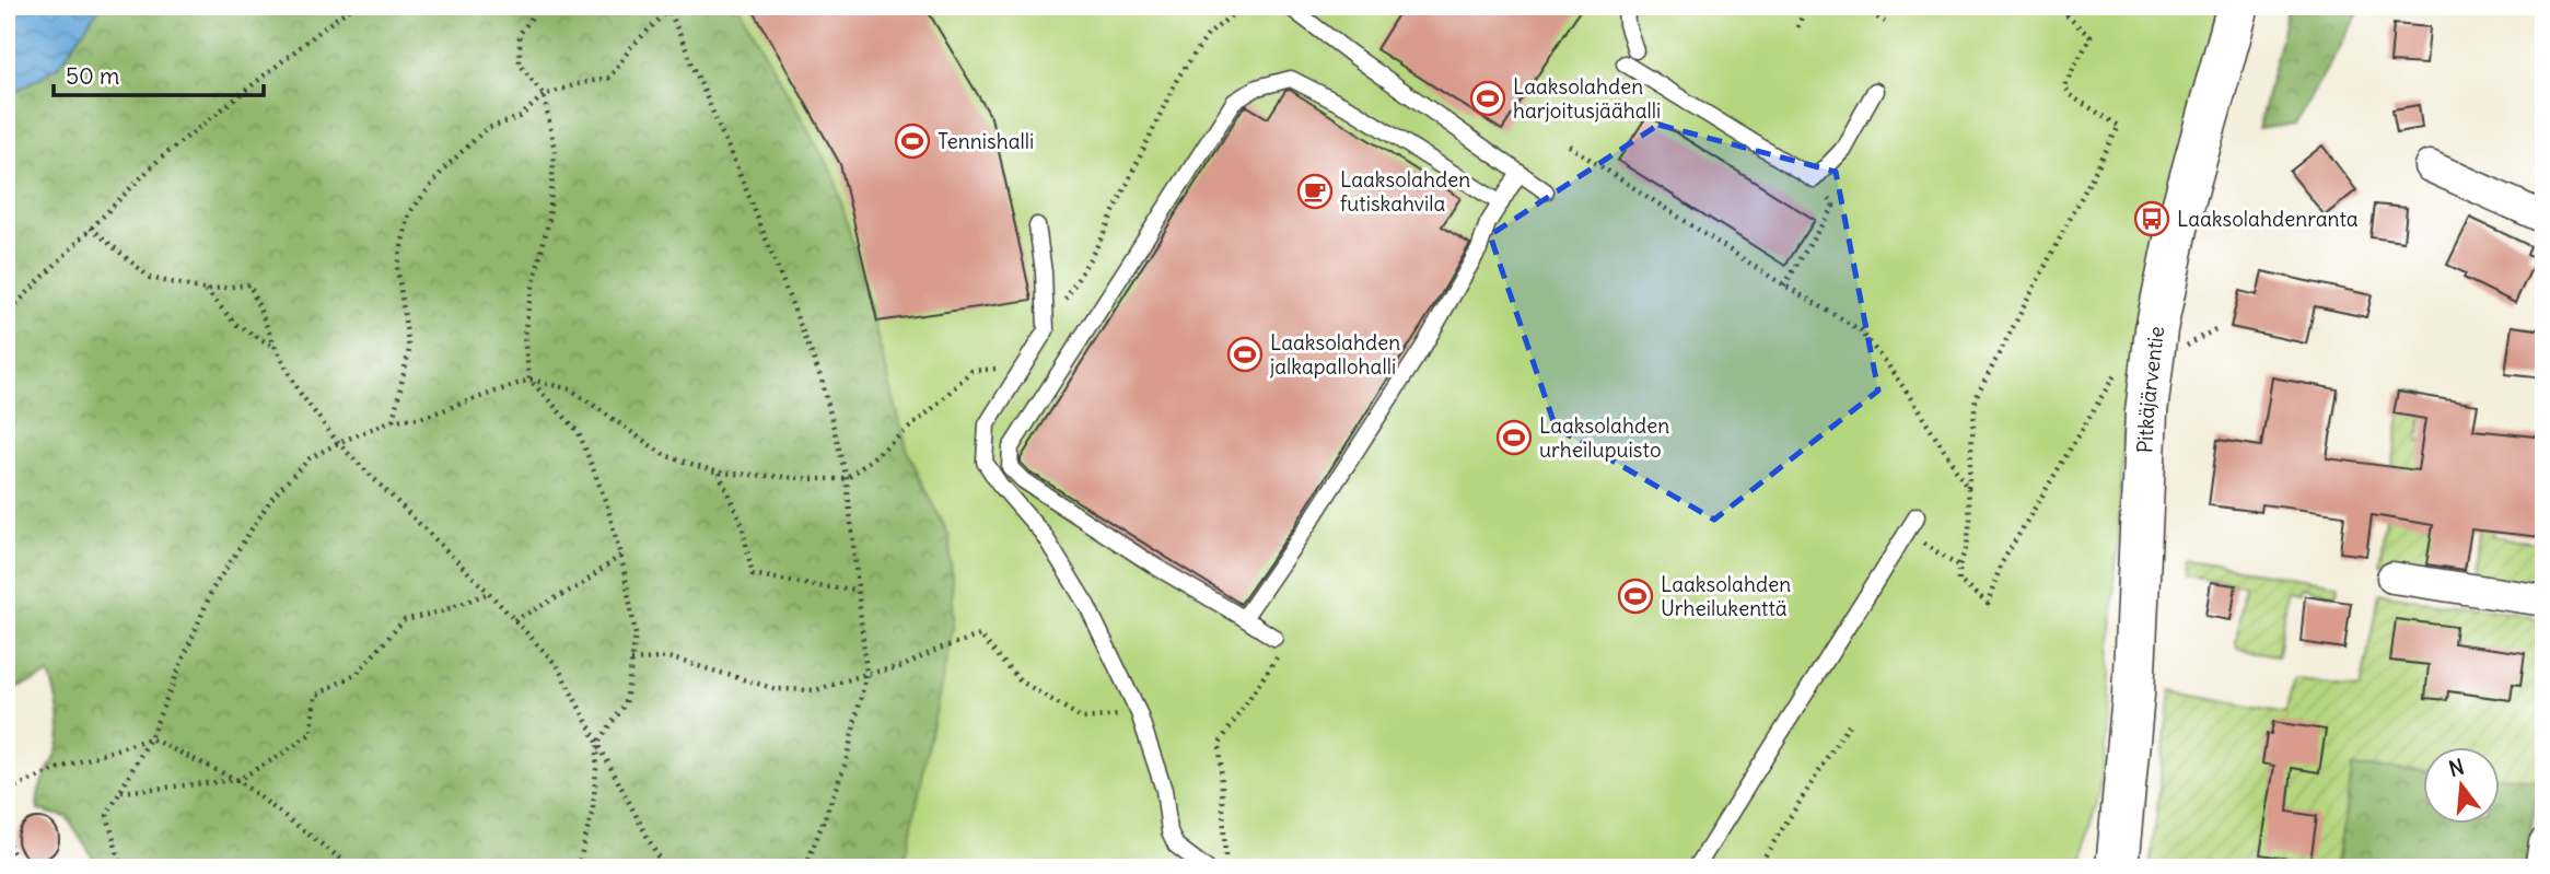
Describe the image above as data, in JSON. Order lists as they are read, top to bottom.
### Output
{
  "streets": {
    "main road": ["Pitkäjärventie"]
  },
  "places": {
    "sports": [
      "Laaksolahden harjoitusjäähalli",
      "Tennishalli",
      "Laaksolahden jalkapallohalli",
      "Laaksolahden urheilupuisto",
      "Laaksolahden Urheilukenttä"
    ],
    "cafe": ["Laaksolahden futiskahvila"],
    "bus stop": ["Laaksolahdenranta"]
  },
  "scale_bar": "50 m",
  "north": "top"
}
